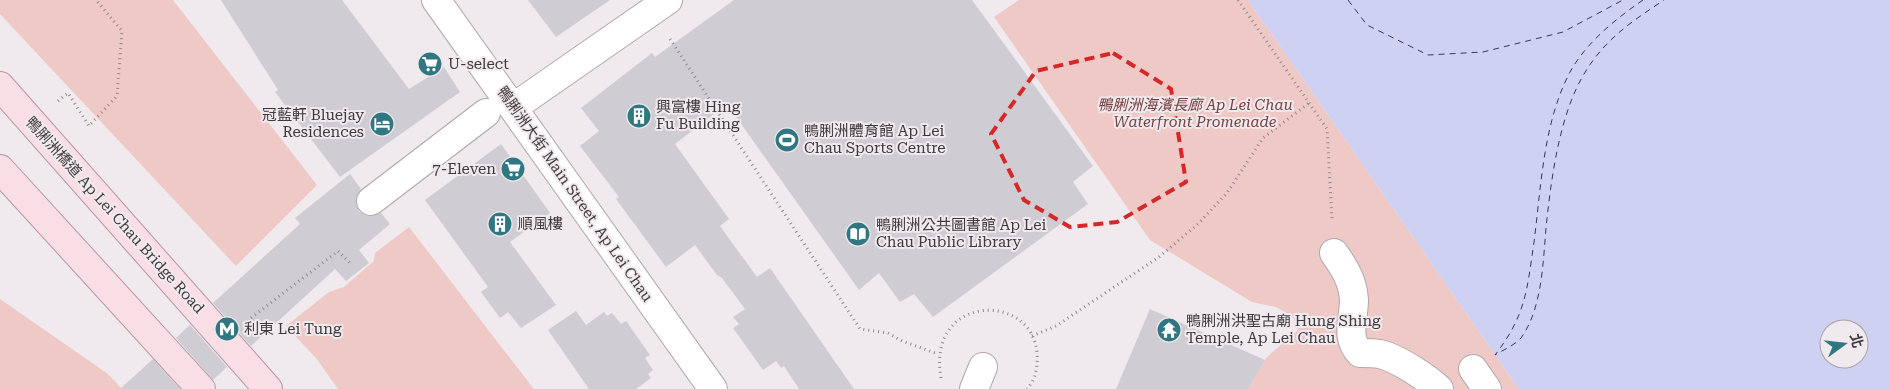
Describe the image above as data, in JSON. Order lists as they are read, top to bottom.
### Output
{
  "streets": {
    "main road": ["鴨脷洲橋道 Ap Lei Chau Bridge Road"],
    "street": ["鴨脷洲大街 Main Street, Ap Lei Chau"]
  },
  "parks": ["鴨脷洲海濱長廊 Ap Lei Chau Waterfront Promenade"],
  "places": {
    "supermarket": ["U-select", "7-Eleven"],
    "building": ["興富樓 Hing Fu Building", "順風樓"],
    "hotel": ["冠藍軒 Bluejay Residences"],
    "sports": ["鴨脷洲體育館 Ap Lei Chau Sports Centre"],
    "library": ["鴨脷洲公共圖書館 Ap Lei Chau Public Library"],
    "metro station": ["利東 Lei Tung"],
    "temple": ["鴨脷洲洪聖古廟 Hung Shing Temple, Ap Lei Chau"]
  },
  "north": "right"
}
